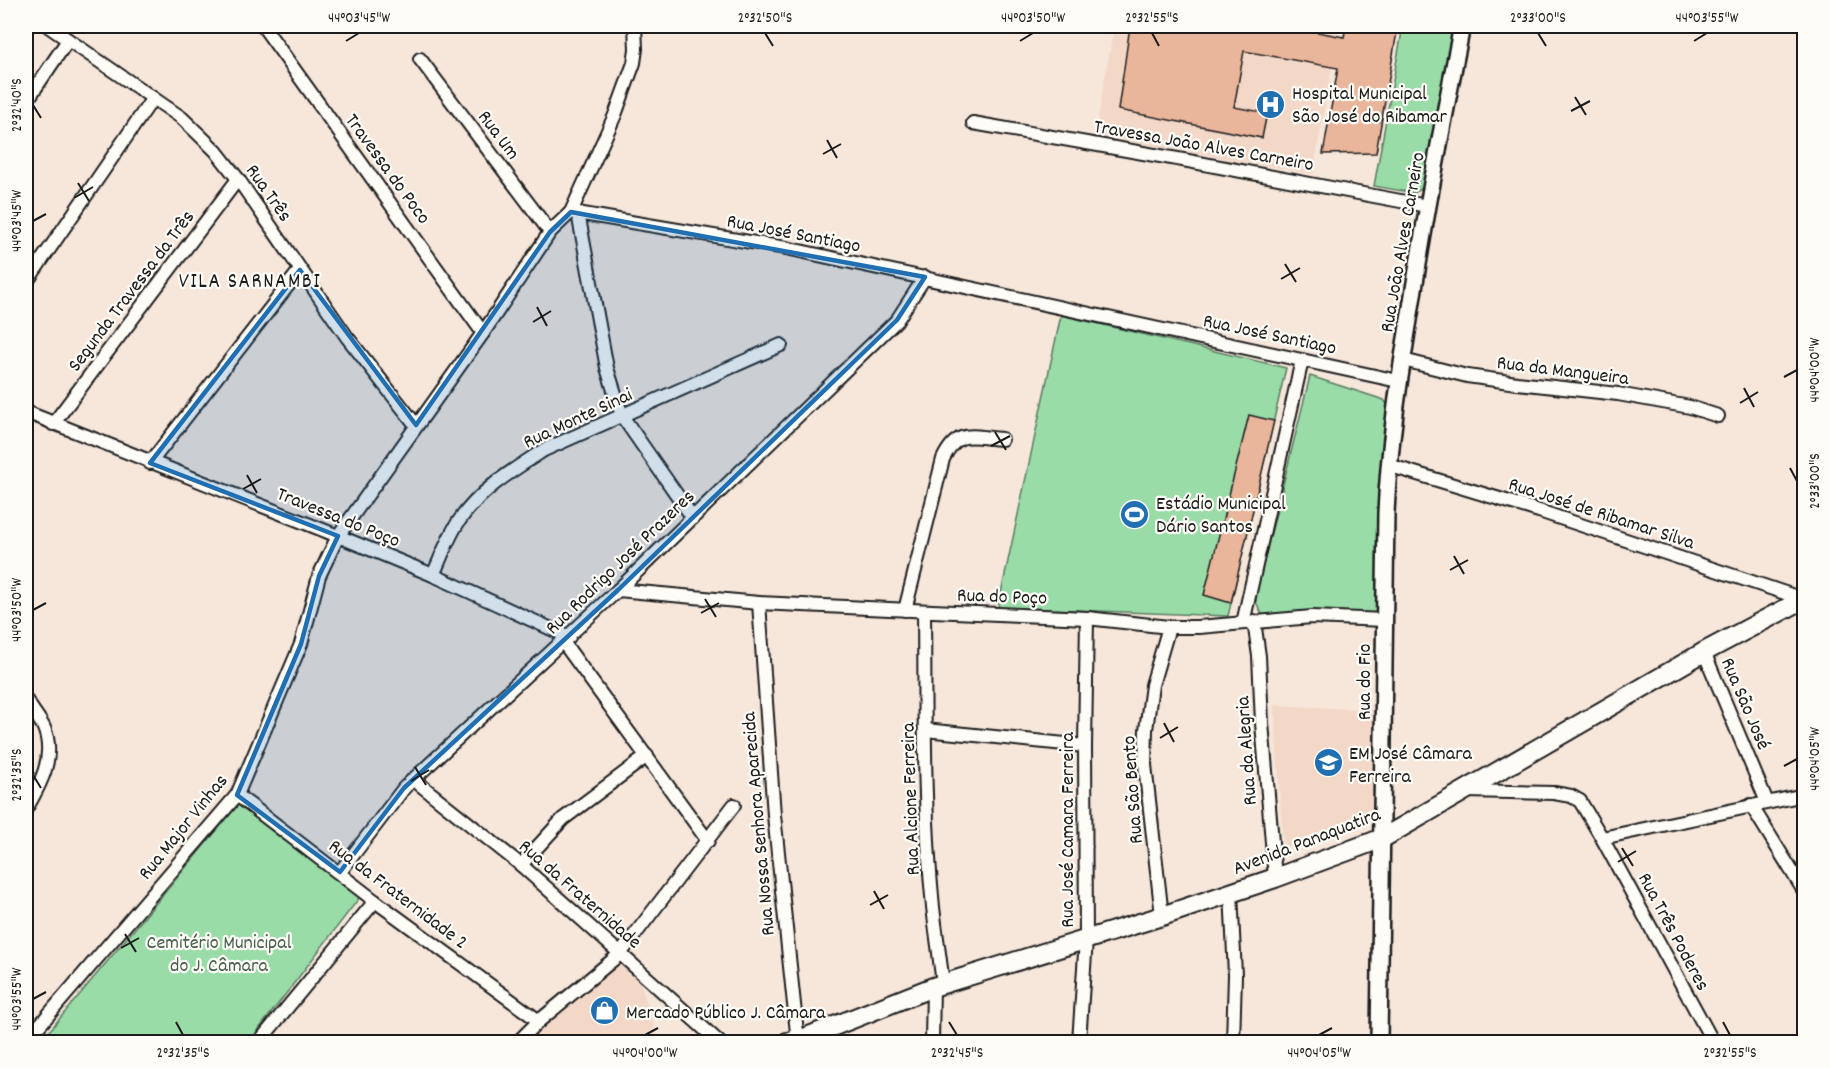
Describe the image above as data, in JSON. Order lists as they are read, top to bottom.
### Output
{
  "streets": {
    "main road": ["Avenida Panaquatira"],
    "street": [
      "Rua Um",
      "Travessa João Alves Carneiro",
      "Travessa do Poco",
      "Rua Três",
      "Rua José Santiago",
      "Rua João Alves Carneiro",
      "Segunda Travessa da Três",
      "Rua da Mangueira",
      "Rua Monte Sinai",
      "Rua José de Ribamar Silva",
      "Travessa do Poço",
      "Rua Rodrigo José Prazeres",
      "Rua do Poço",
      "Rua do Fio",
      "Rua São José",
      "Rua da Alegria",
      "Rua São Bento",
      "Rua Alcione Ferreira",
      "Rua Nossa Senhora Aparecida",
      "Rua Major Vinhas",
      "Rua José Camara Ferreira",
      "Rua da Fraternidade 2",
      "Rua da Fraternidade",
      "Rua Três Poderes"
    ]
  },
  "crossings": [
    ["Travessa João Alves Carneiro", "Rua João Alves Carneiro"],
    ["Rua Três", "Segunda Travessa da Três"],
    ["Rua José Santiago", "Rua Rodrigo José Prazeres"],
    ["Rua José Santiago", "Rua do Fio"],
    ["Rua João Alves Carneiro", "Rua da Mangueira"],
    ["Rua João Alves Carneiro", "Rua do Fio"],
    ["Segunda Travessa da Três", "Travessa do Poço"],
    ["Rua da Mangueira", "Rua do Fio"],
    ["Rua Monte Sinai", "Travessa do Poço"],
    ["Rua José de Ribamar Silva", "Rua do Fio"],
    ["Rua José de Ribamar Silva", "Avenida Panaquatira"],
    ["Travessa do Poço", "Rua Rodrigo José Prazeres"],
    ["Travessa do Poço", "Rua Major Vinhas"],
    ["Rua Rodrigo José Prazeres", "Rua do Poço"],
    ["Rua Rodrigo José Prazeres", "Rua da Fraternidade 2"],
    ["Rua Rodrigo José Prazeres", "Rua da Fraternidade"],
    ["Rua do Poço", "Rua do Fio"],
    ["Rua do Poço", "Rua da Alegria"],
    ["Rua do Poço", "Rua São Bento"],
    ["Rua do Poço", "Rua Alcione Ferreira"],
    ["Rua do Poço", "Rua Nossa Senhora Aparecida"],
    ["Rua do Poço", "Rua José Camara Ferreira"],
    ["Rua do Fio", "Avenida Panaquatira"],
    ["Rua São José", "Avenida Panaquatira"],
    ["Rua da Alegria", "Avenida Panaquatira"],
    ["Rua São Bento", "Avenida Panaquatira"],
    ["Rua Alcione Ferreira", "Avenida Panaquatira"],
    ["Rua Nossa Senhora Aparecida", "Avenida Panaquatira"],
    ["Rua Major Vinhas", "Rua da Fraternidade 2"],
    ["Rua José Camara Ferreira", "Avenida Panaquatira"],
    ["Avenida Panaquatira", "Rua Três Poderes"]
  ],
  "districts": ["VILA SARNAMBI"],
  "parks": ["Cemitério Municipal do J. Câmara"],
  "places": {
    "hospital": ["Hospital Municipal São José do Ribamar"],
    "sports": ["Estádio Municipal Dário Santos"],
    "school or university": ["EM José Câmara Ferreira"],
    "shop": ["Mercado Público J. Câmara"]
  },
  "coordinates": [
    "44°03'45\"W",
    "2°32'50\"S",
    "44°03'50\"W",
    "2°32'55\"S",
    "2°33'00\"S",
    "44°03'55\"W",
    "2°32'40\"S",
    "44°04'00\"W",
    "44°04'05\"W",
    "2°32'35\"S",
    "2°32'45\"S"
  ]
}
